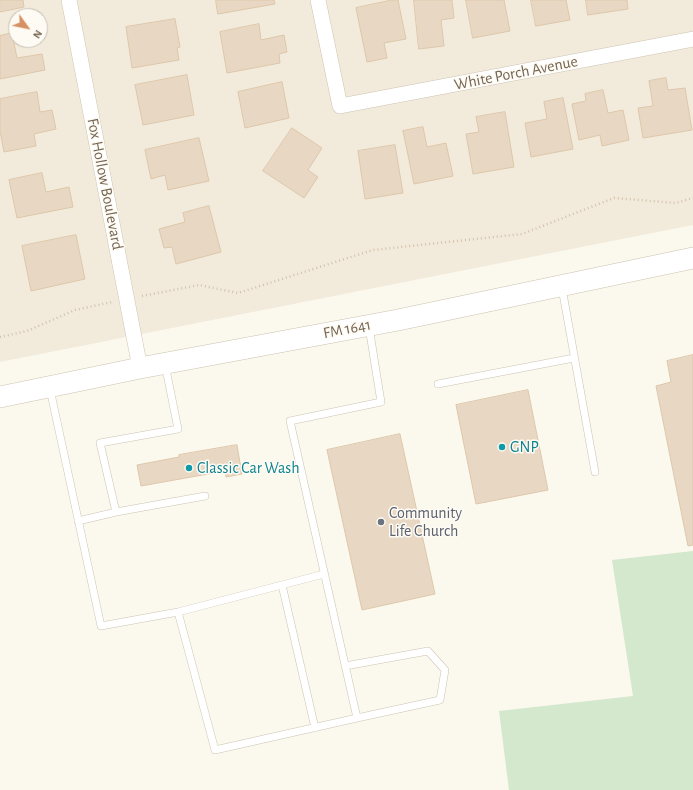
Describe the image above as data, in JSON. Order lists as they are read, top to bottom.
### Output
{
  "streets": {
    "main road": ["FM 1641"],
    "street": ["White Porch Avenue", "Fox Hollow Boulevard"]
  },
  "crossings": [
    ["Fox Hollow Boulevard", "FM 1641"]
  ],
  "places": ["GNP", "Classic Car Wash", "Community Life Church"],
  "north": "bottom right"
}
